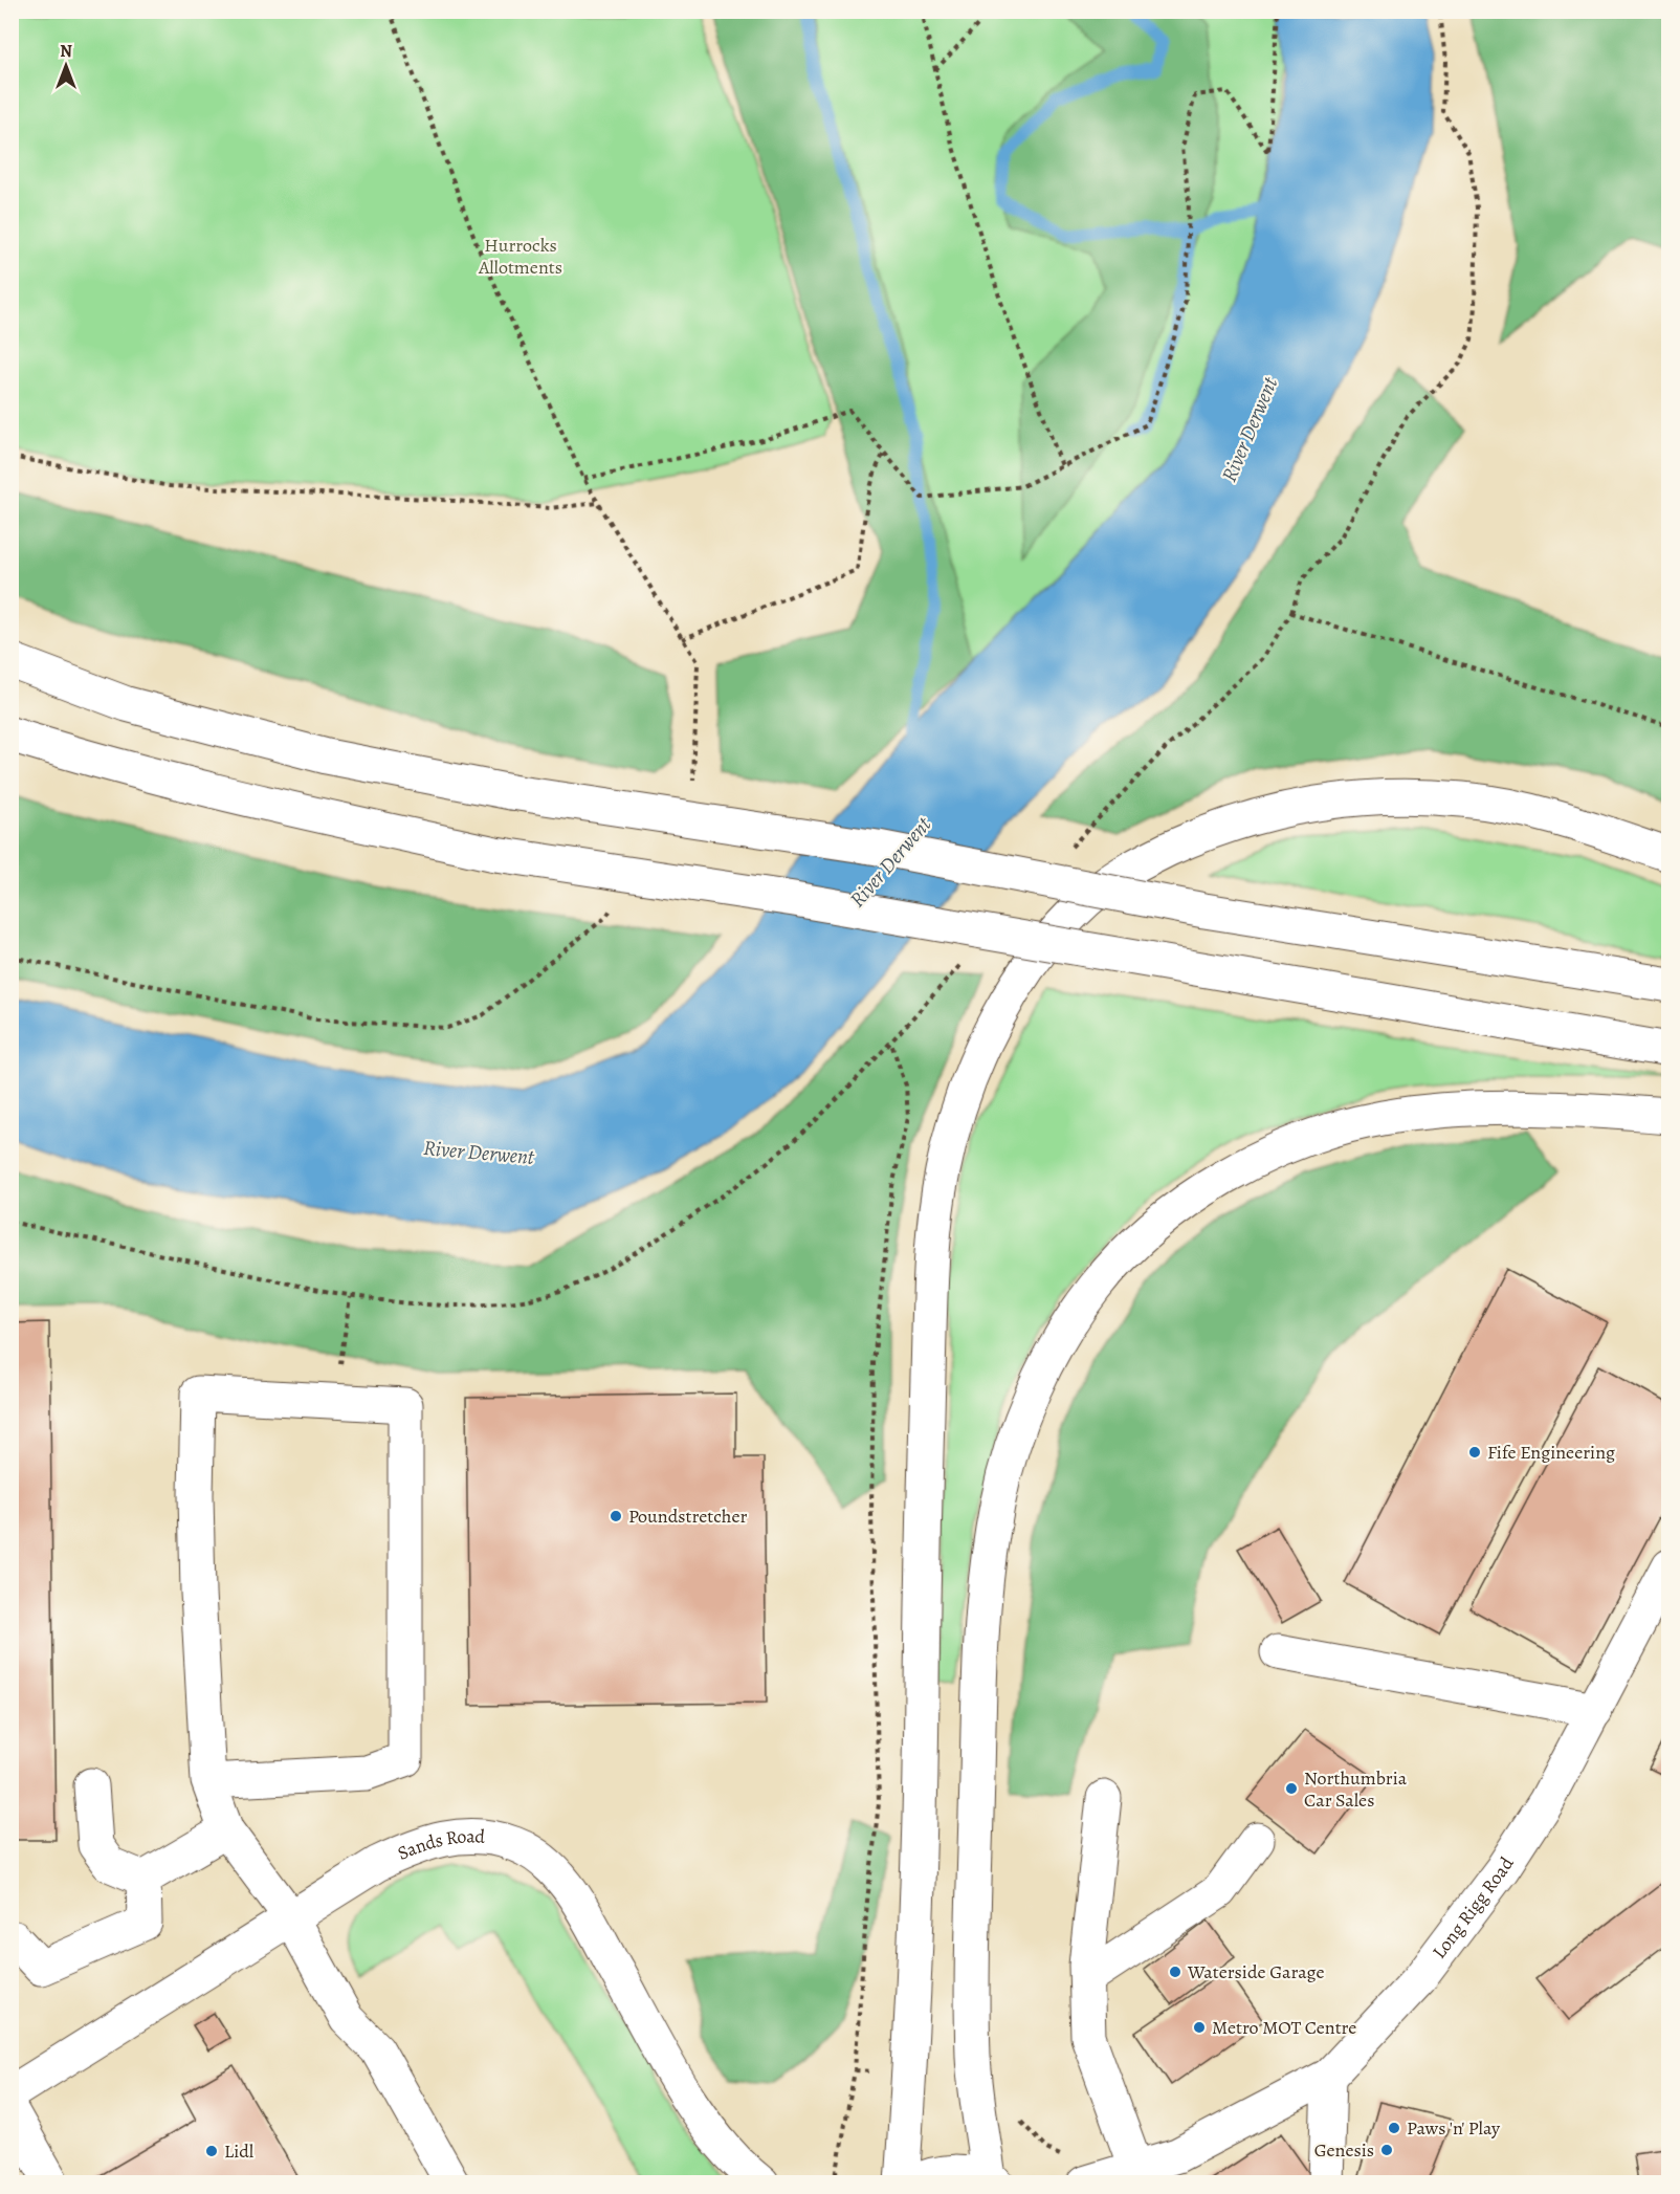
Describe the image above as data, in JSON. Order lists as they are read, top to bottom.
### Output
{
  "streets": {
    "main road": ["Sands Road", "Long Rigg Road"]
  },
  "water": ["River Derwent"],
  "parks": ["Hurrocks Allotments"],
  "places": [
    "Fife Engineering",
    "Poundstretcher",
    "Northumbria Car Sales",
    "Waterside Garage",
    "Metro MOT Centre",
    "Paws 'n' Play",
    "Genesis",
    "Lidl"
  ],
  "north": "top"
}
